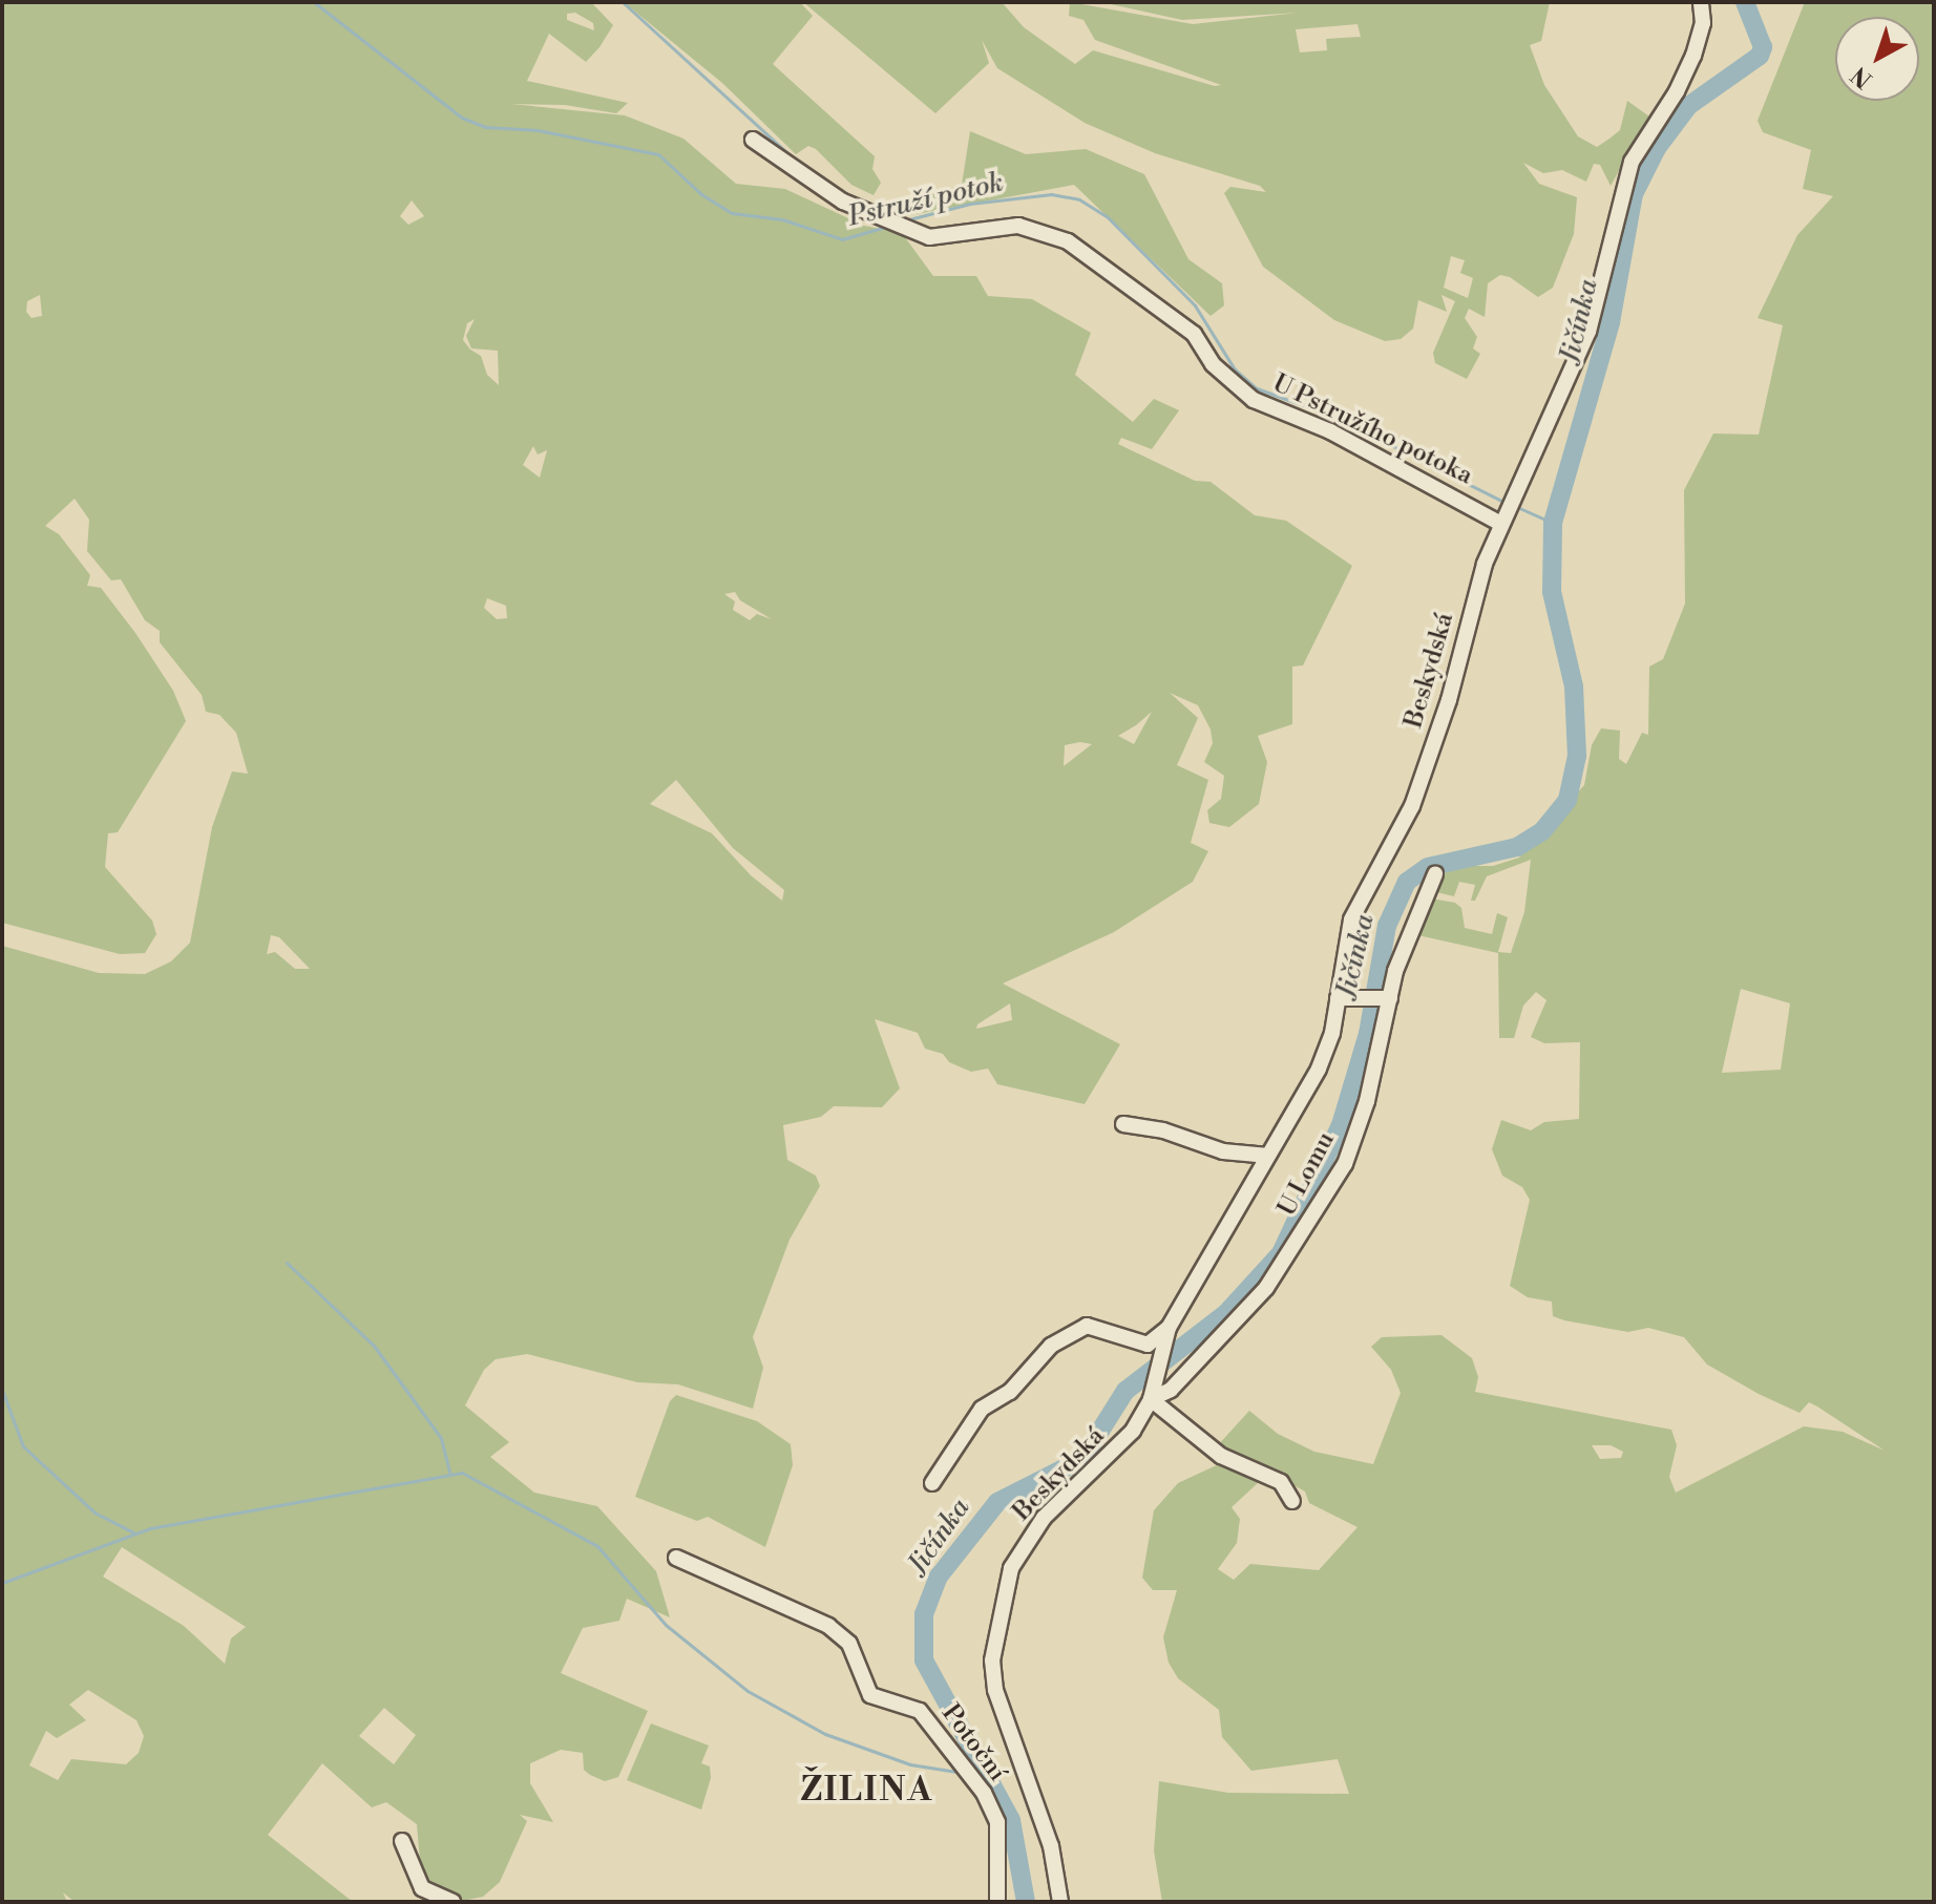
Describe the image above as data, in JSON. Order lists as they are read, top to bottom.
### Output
{
  "streets": {
    "street": [
      "U Pstružího potoka",
      "Beskydská",
      "U Lomu",
      "Potoční"
    ]
  },
  "crossings": [
    ["U Pstružího potoka", "Beskydská"],
    ["Beskydská", "U Lomu"]
  ],
  "districts": ["ŽILINA"],
  "water": ["Pstruží potok", "Jičínka"],
  "north": "bottom left"
}
